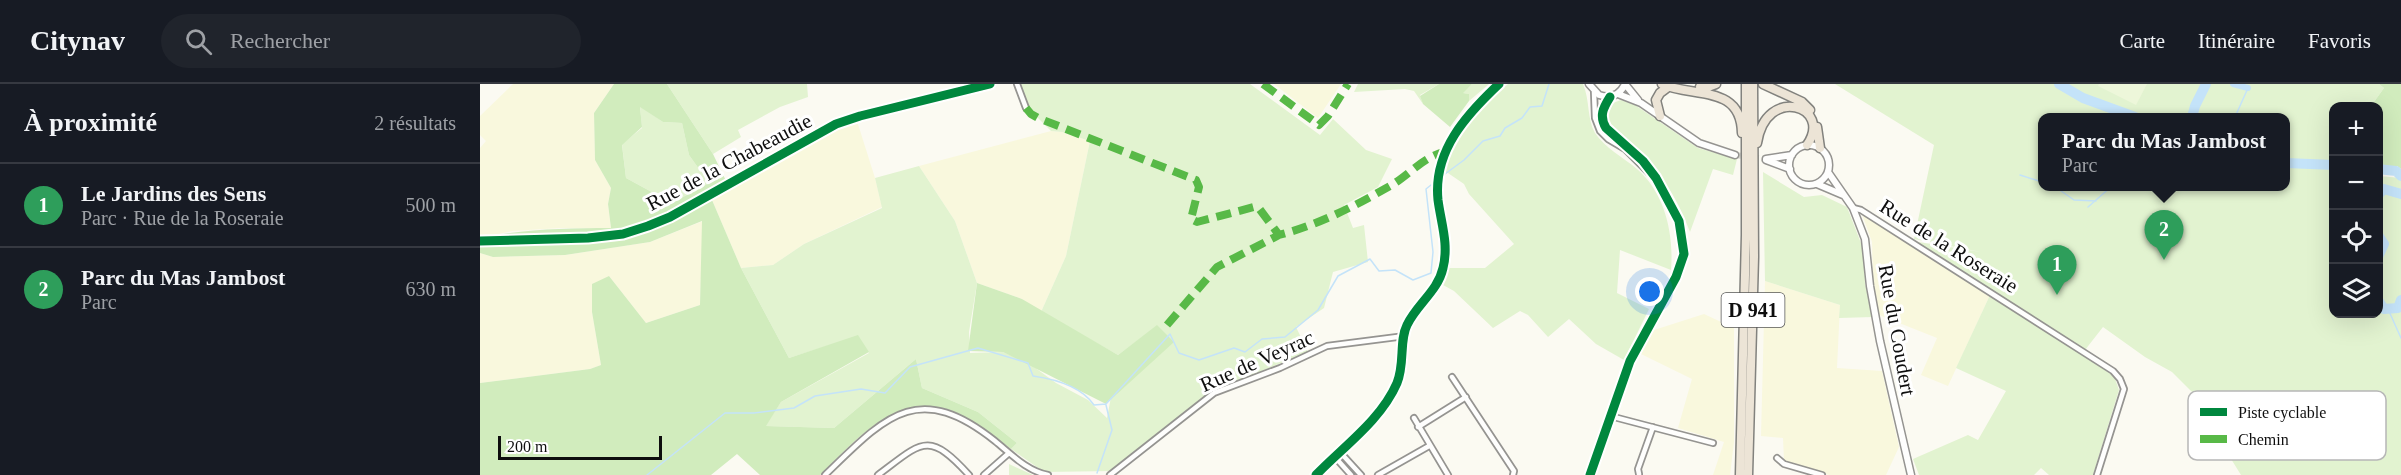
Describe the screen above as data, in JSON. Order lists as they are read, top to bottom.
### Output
{
  "streets": {
    "highway": ["D 941"],
    "street": [
      "Rue de la Chabeaudie",
      "Rue de la Roseraie",
      "Rue du Coudert",
      "Rue de Veyrac"
    ]
  },
  "crossings": [
    ["Rue de la Roseraie", "Rue du Coudert"]
  ],
  "legend": ["Piste cyclable", "Chemin"],
  "scale_bar": "200 m",
  "page": {
    "header": "Citynav",
    "search": "Rechercher",
    "nav": ["Carte", "Itinéraire", "Favoris"],
    "heading": ["À proximité", "2 résultats"],
    "map_buttons": ["+", "−"],
    "popup": ["Parc du Mas Jambost", "Parc"],
    "list": [
      {
        "mark": "1",
        "name": "Le Jardins des Sens",
        "note": "Parc · Rue de la Roseraie",
        "value": "500 m"
      },
      {
        "mark": "2",
        "name": "Parc du Mas Jambost",
        "note": "Parc",
        "value": "630 m"
      }
    ],
    "pins": ["2", "1"],
    "scale": "200 m"
  }
}
